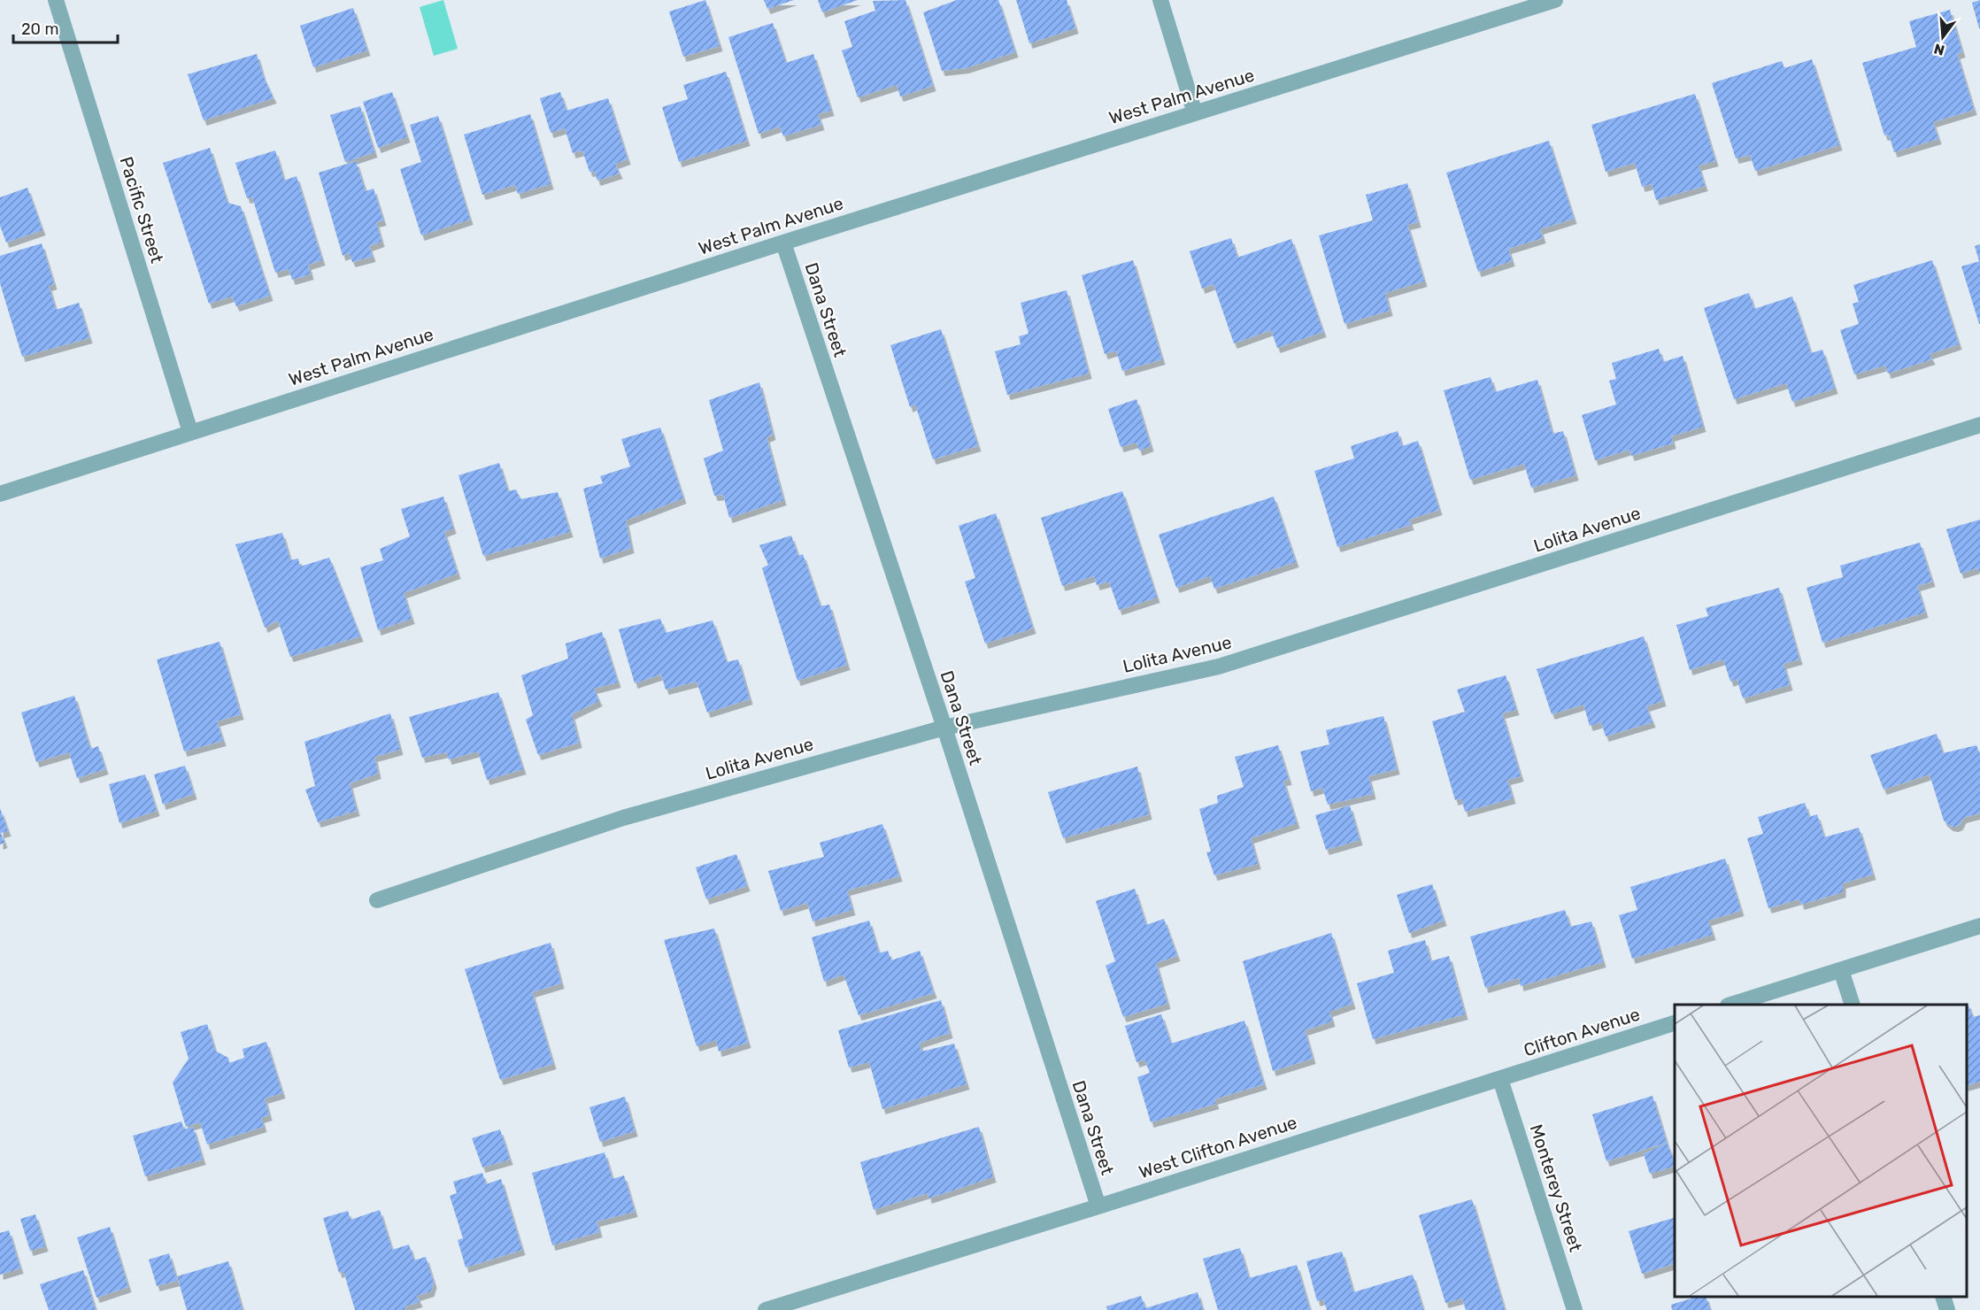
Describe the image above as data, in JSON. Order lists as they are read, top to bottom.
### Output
{
  "streets": {
    "street": [
      "West Palm Avenue",
      "Pacific Street",
      "Dana Street",
      "Lolita Avenue",
      "Clifton Avenue",
      "West Clifton Avenue",
      "Monterey Street"
    ]
  },
  "crossings": [
    ["West Palm Avenue", "Pacific Street"],
    ["West Palm Avenue", "Dana Street"],
    ["Dana Street", "Lolita Avenue"],
    ["Dana Street", "West Clifton Avenue"],
    ["Clifton Avenue", "West Clifton Avenue"],
    ["Clifton Avenue", "Monterey Street"],
    ["West Clifton Avenue", "Monterey Street"]
  ],
  "scale_bar": "20 m",
  "north": "bottom"
}
